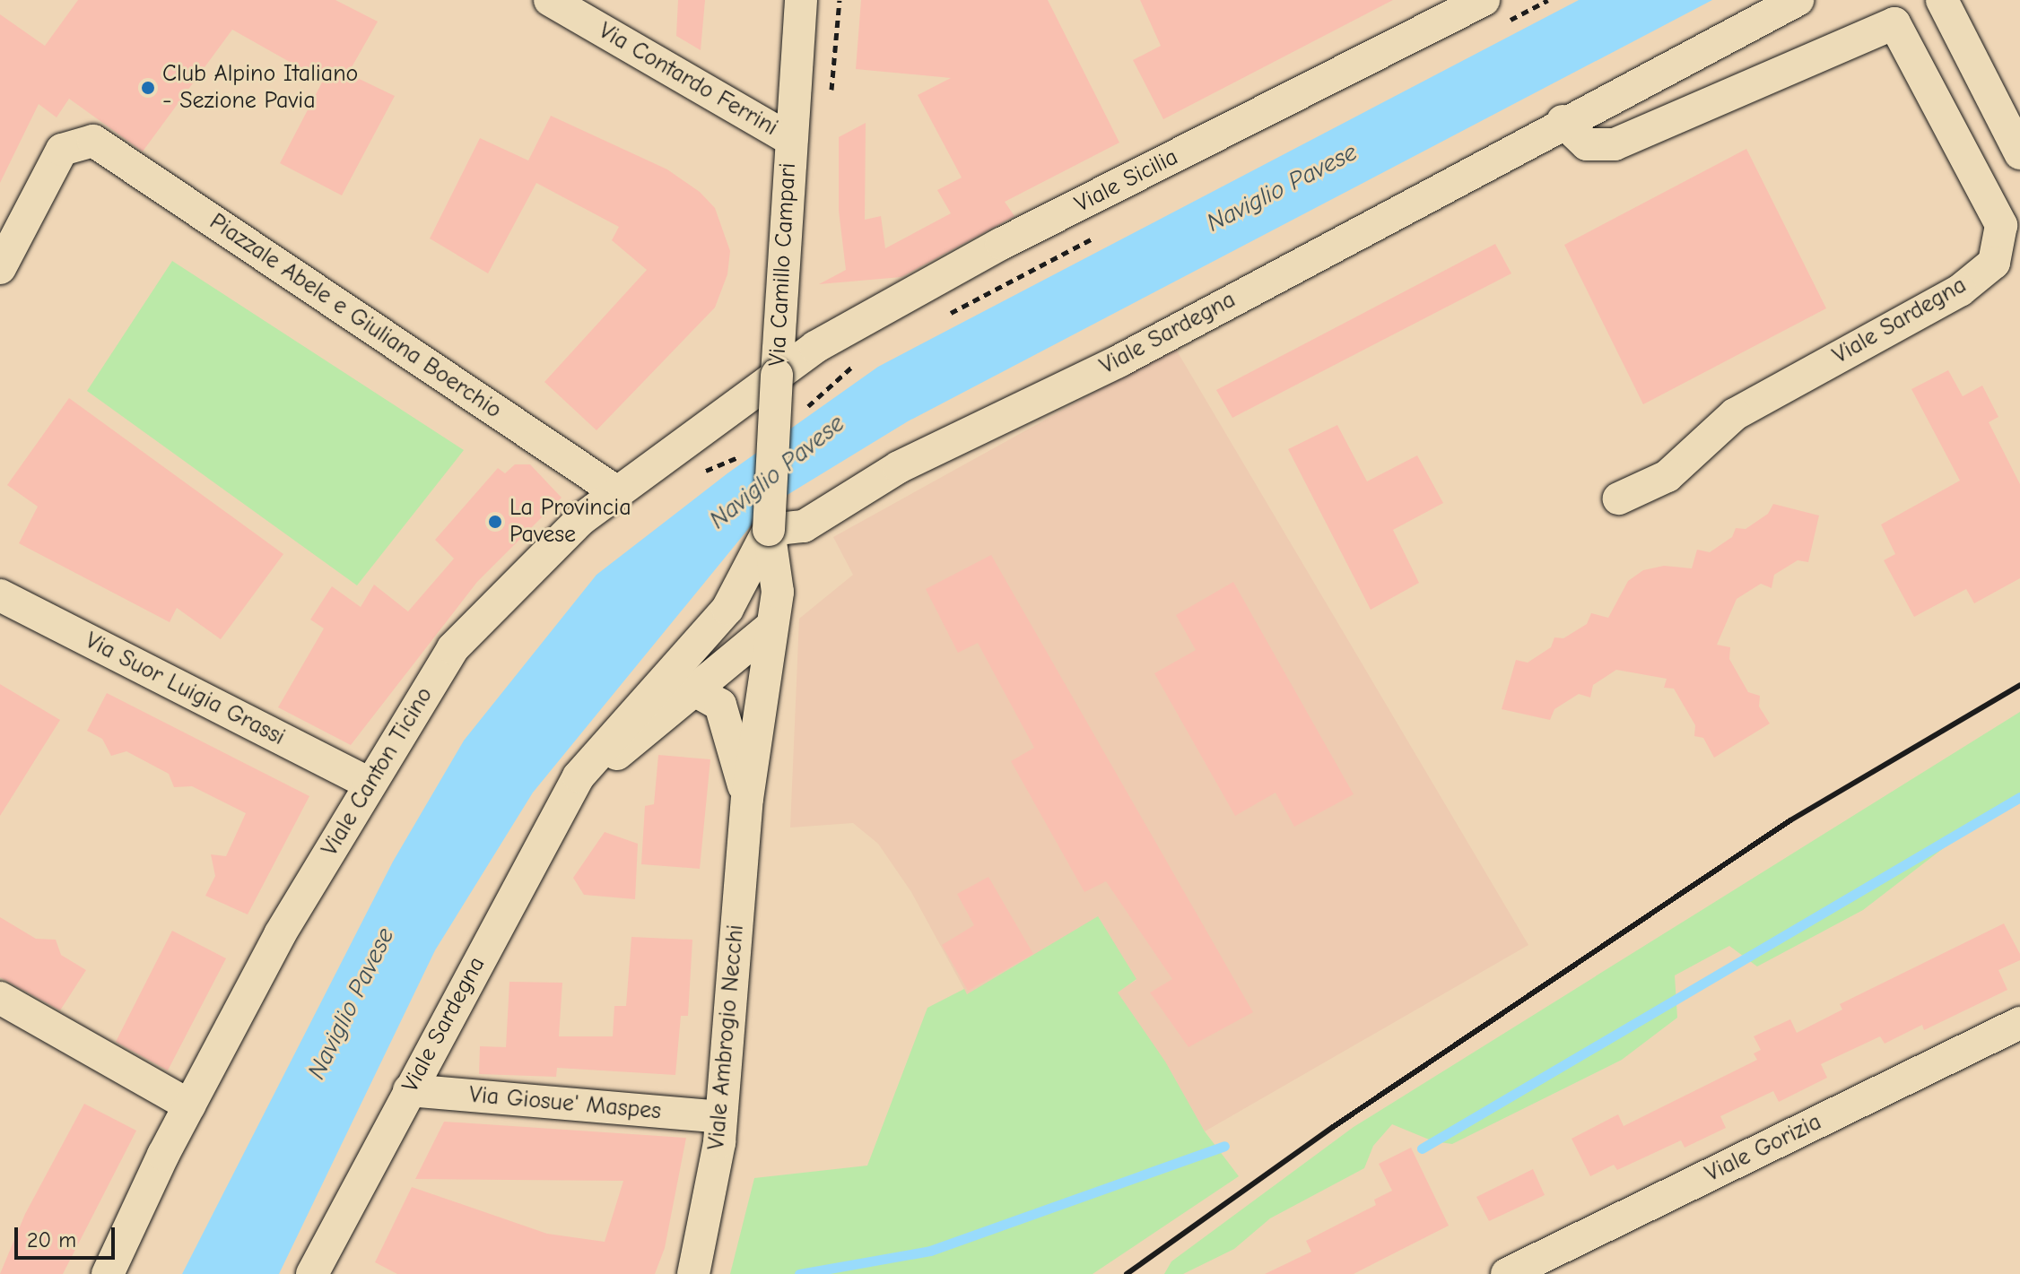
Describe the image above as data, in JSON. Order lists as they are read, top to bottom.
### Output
{
  "streets": {
    "street": [
      "Via Contardo Ferrini",
      "Viale Sicilia",
      "Via Camillo Campari",
      "Piazzale Abele e Giuliana Boerchio",
      "Viale Sardegna",
      "Via Suor Luigia Grassi",
      "Viale Canton Ticino",
      "Viale Ambrogio Necchi",
      "Via Giosue' Maspes",
      "Viale Gorizia"
    ]
  },
  "crossings": [
    ["Via Contardo Ferrini", "Via Camillo Campari"],
    ["Viale Sicilia", "Via Camillo Campari"],
    ["Viale Sicilia", "Viale Canton Ticino"],
    ["Via Camillo Campari", "Viale Sardegna"],
    ["Via Camillo Campari", "Viale Canton Ticino"],
    ["Piazzale Abele e Giuliana Boerchio", "Viale Canton Ticino"],
    ["Viale Sardegna", "Via Giosue' Maspes"],
    ["Via Suor Luigia Grassi", "Viale Canton Ticino"],
    ["Viale Ambrogio Necchi", "Via Giosue' Maspes"]
  ],
  "water": ["Naviglio Pavese"],
  "places": ["Club Alpino Italiano - Sezione Pavia", "La Provincia Pavese"],
  "scale_bar": "20 m"
}
